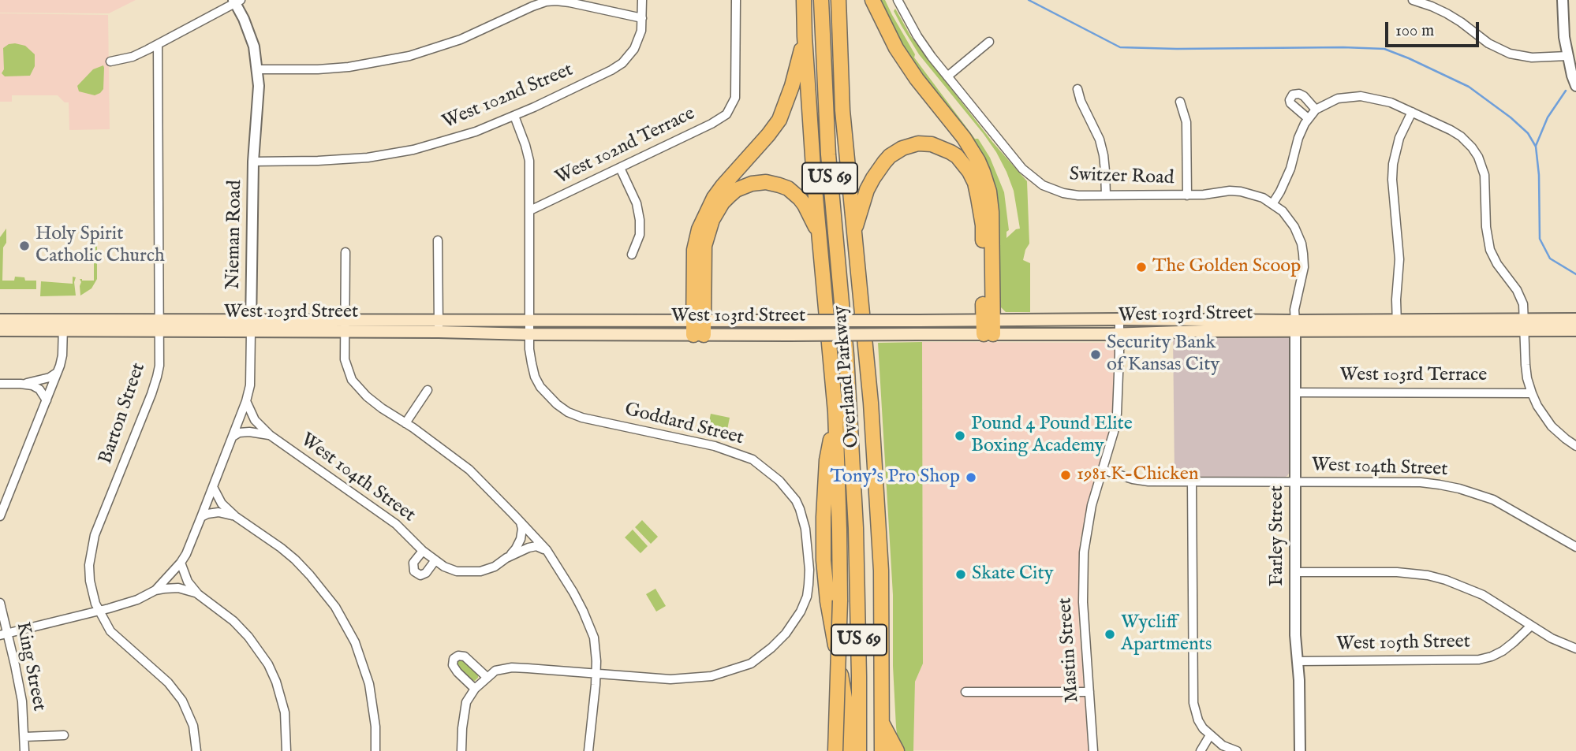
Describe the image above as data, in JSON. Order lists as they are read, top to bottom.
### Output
{
  "streets": {
    "highway": ["US 69", "Overland Parkway"],
    "main road": ["West 103rd Street"],
    "street": [
      "West 102nd Street",
      "West 102nd Terrace",
      "Switzer Road",
      "Nieman Road",
      "West 103rd Terrace",
      "Barton Street",
      "Goddard Street",
      "West 104th Street",
      "Farley Street",
      "West 105th Street",
      "Mastin Street",
      "King Street"
    ]
  },
  "crossings": [
    ["West 102nd Street", "Nieman Road"],
    ["West 102nd Street", "Goddard Street"],
    ["West 102nd Terrace", "Goddard Street"],
    ["Switzer Road", "West 103rd Street"],
    ["Switzer Road", "Farley Street"],
    ["Nieman Road", "West 103rd Street"],
    ["Nieman Road", "Barton Street"],
    ["Nieman Road", "West 104th Street"],
    ["West 103rd Street", "Barton Street"],
    ["West 103rd Street", "Goddard Street"],
    ["West 103rd Street", "Farley Street"],
    ["West 103rd Street", "Mastin Street"],
    ["West 103rd Terrace", "Farley Street"],
    ["West 104th Street", "Farley Street"],
    ["West 104th Street", "Mastin Street"],
    ["Farley Street", "West 105th Street"]
  ],
  "places": [
    "Holy Spirit Catholic Church",
    "The Golden Scoop",
    "Security Bank of Kansas City",
    "Pound 4 Pound Elite Boxing Academy",
    "1981 K-Chicken",
    "Tony's Pro Shop",
    "Skate City",
    "Wycliff Apartments"
  ],
  "scale_bar": "100 m"
}
